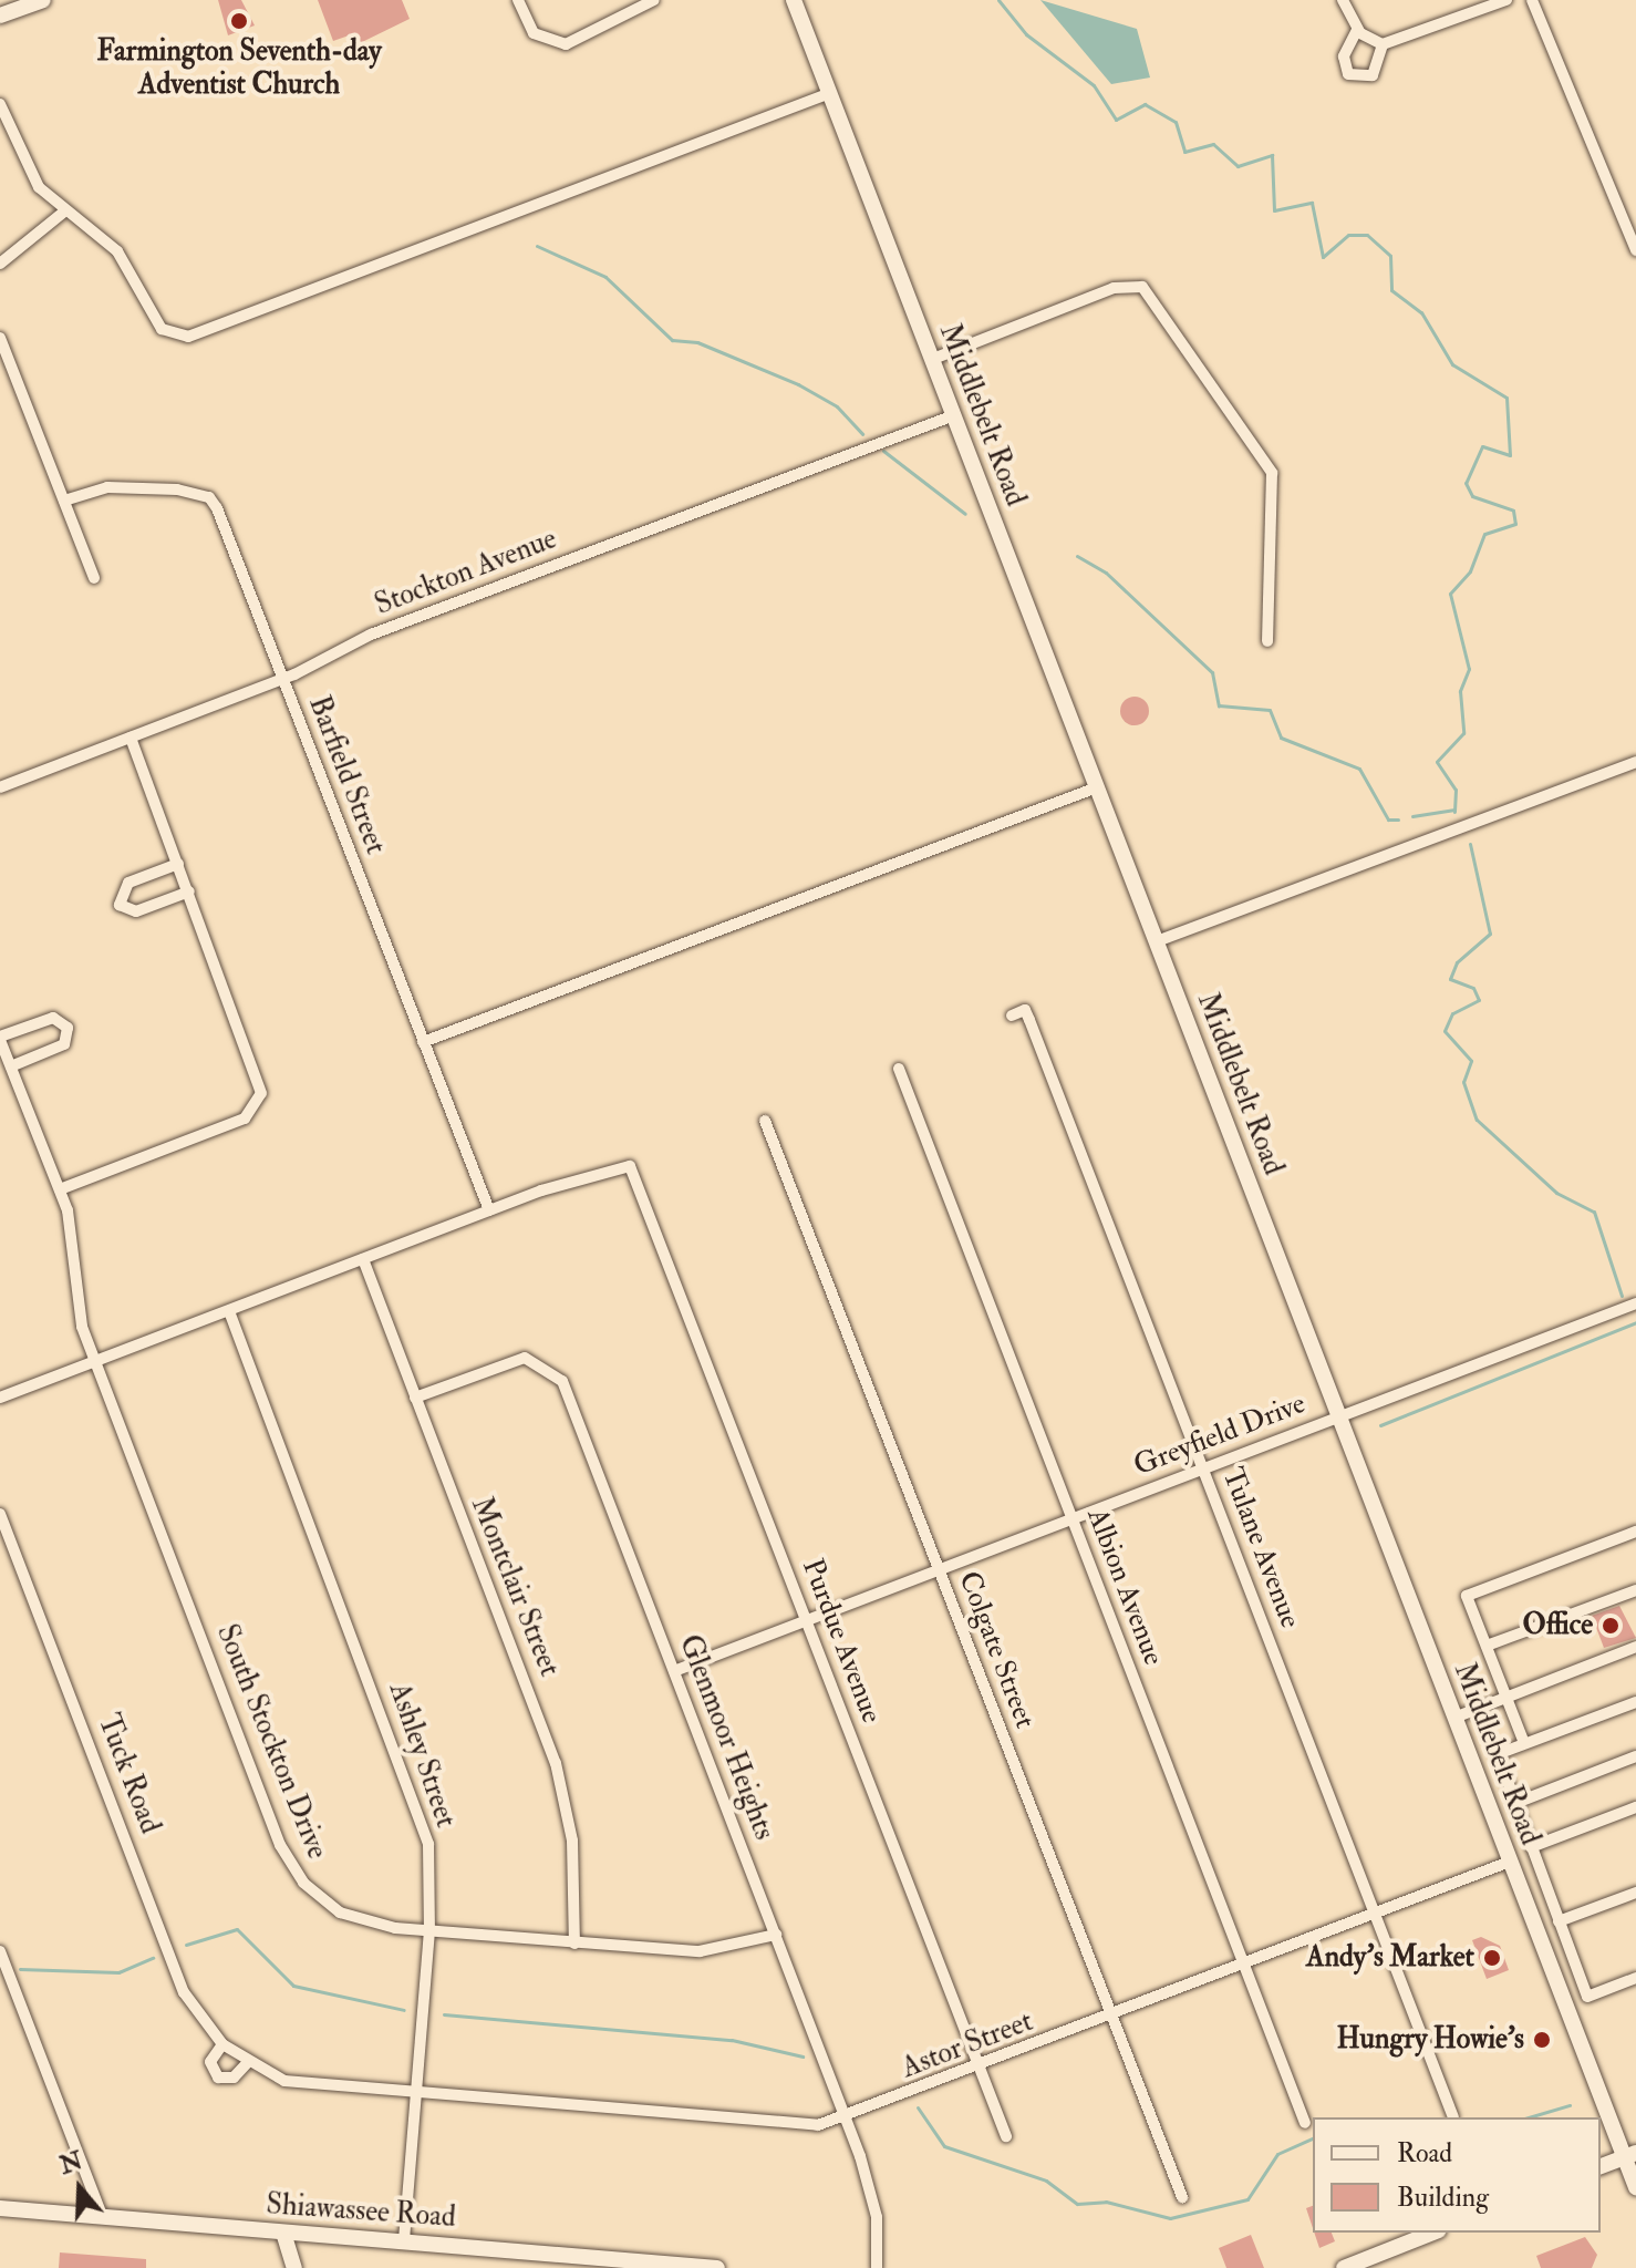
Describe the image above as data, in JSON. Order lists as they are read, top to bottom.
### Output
{
  "streets": {
    "street": [
      "Middlebelt Road",
      "Stockton Avenue",
      "Barfield Street",
      "Greyfield Drive",
      "Tulane Avenue",
      "Montclair Street",
      "Albion Avenue",
      "Purdue Avenue",
      "Colgate Street",
      "Glenmoor Heights",
      "South Stockton Drive",
      "Ashley Street",
      "Tuck Road",
      "Astor Street",
      "Shiawassee Road"
    ]
  },
  "crossings": [
    ["Middlebelt Road", "Stockton Avenue"],
    ["Middlebelt Road", "Greyfield Drive"],
    ["Middlebelt Road", "Astor Street"],
    ["Stockton Avenue", "Barfield Street"],
    ["Barfield Street", "Purdue Avenue"],
    ["Greyfield Drive", "Tulane Avenue"],
    ["Greyfield Drive", "Albion Avenue"],
    ["Greyfield Drive", "Purdue Avenue"],
    ["Greyfield Drive", "Colgate Street"],
    ["Greyfield Drive", "Glenmoor Heights"],
    ["Tulane Avenue", "Astor Street"],
    ["Montclair Street", "Glenmoor Heights"],
    ["Montclair Street", "South Stockton Drive"],
    ["Albion Avenue", "Astor Street"],
    ["Purdue Avenue", "Astor Street"],
    ["Colgate Street", "Astor Street"],
    ["Glenmoor Heights", "South Stockton Drive"],
    ["Glenmoor Heights", "Astor Street"],
    ["South Stockton Drive", "Ashley Street"],
    ["Ashley Street", "Tuck Road"],
    ["Ashley Street", "Astor Street"],
    ["Ashley Street", "Shiawassee Road"],
    ["Tuck Road", "Astor Street"]
  ],
  "places": [
    "Farmington Seventh-day Adventist Church",
    "Office",
    "Andy's Market",
    "Hungry Howie's"
  ],
  "legend": ["Road", "Building"],
  "north": "top"
}
